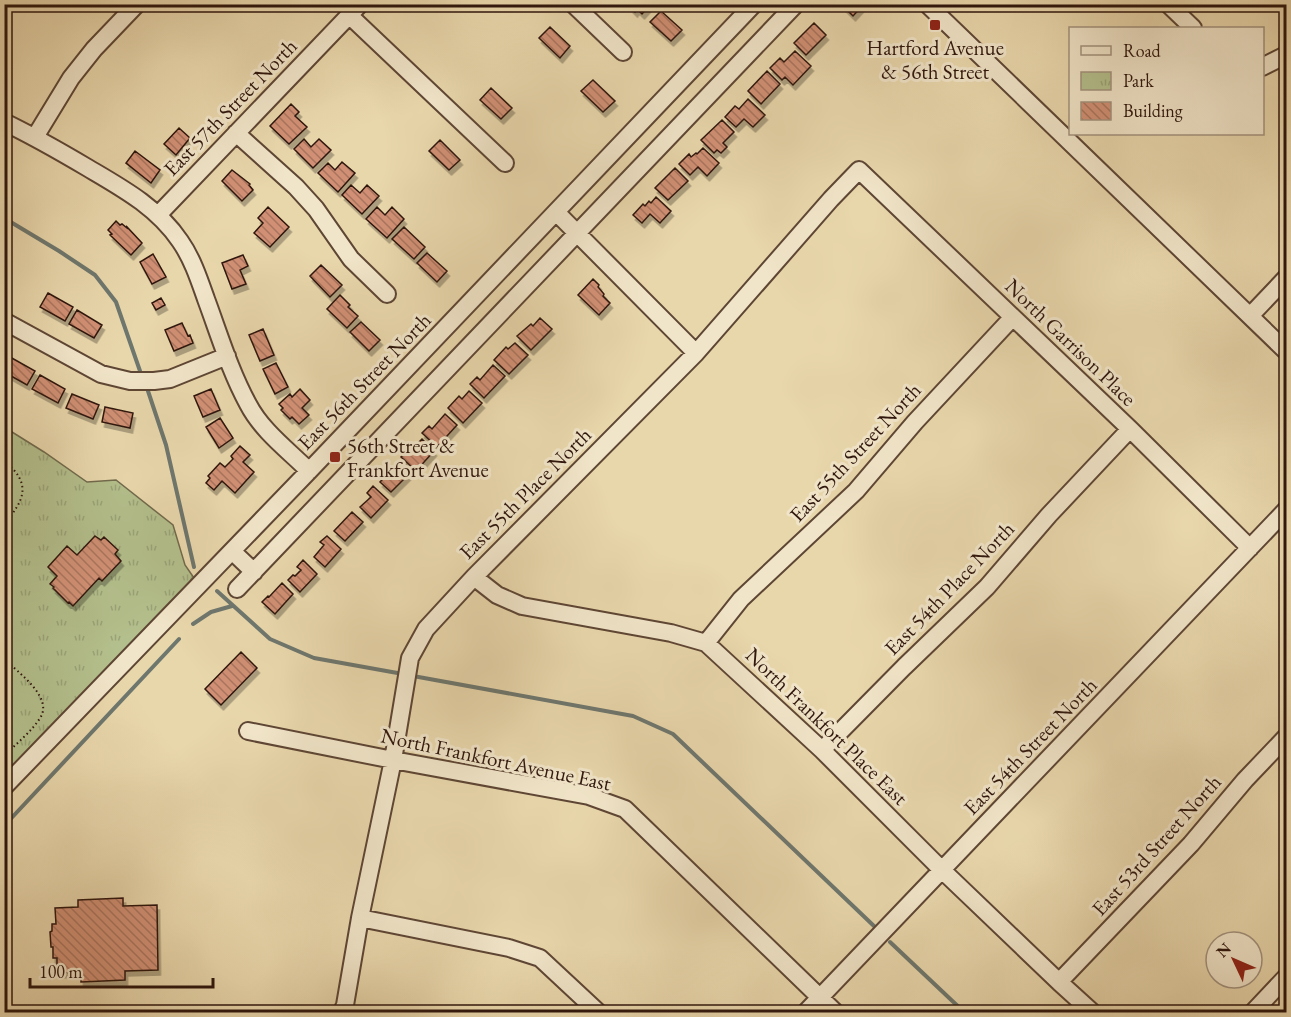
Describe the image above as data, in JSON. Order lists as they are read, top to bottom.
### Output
{
  "streets": {
    "street": [
      "East 57th Street North",
      "North Garrison Place",
      "East 56th Street North",
      "East 55th Street North",
      "East 55th Place North",
      "East 54th Place North",
      "North Frankfort Place East",
      "East 54th Street North",
      "North Frankfort Avenue East",
      "East 53rd Street North"
    ]
  },
  "crossings": [
    ["North Garrison Place", "East 55th Street North"],
    ["North Garrison Place", "East 55th Place North"],
    ["North Garrison Place", "East 54th Place North"],
    ["North Garrison Place", "East 54th Street North"],
    ["East 55th Street North", "North Frankfort Place East"],
    ["East 55th Place North", "North Frankfort Place East"],
    ["East 55th Place North", "North Frankfort Avenue East"],
    ["East 54th Place North", "North Frankfort Place East"],
    ["North Frankfort Place East", "East 54th Street North"],
    ["North Frankfort Place East", "East 53rd Street North"],
    ["East 54th Street North", "North Frankfort Avenue East"]
  ],
  "places": {
    "transit": ["Hartford Avenue & 56th Street", "56th Street & Frankfort Avenue"]
  },
  "legend": ["Road", "Park", "Building"],
  "scale_bar": "100 m",
  "north": "top left"
}
